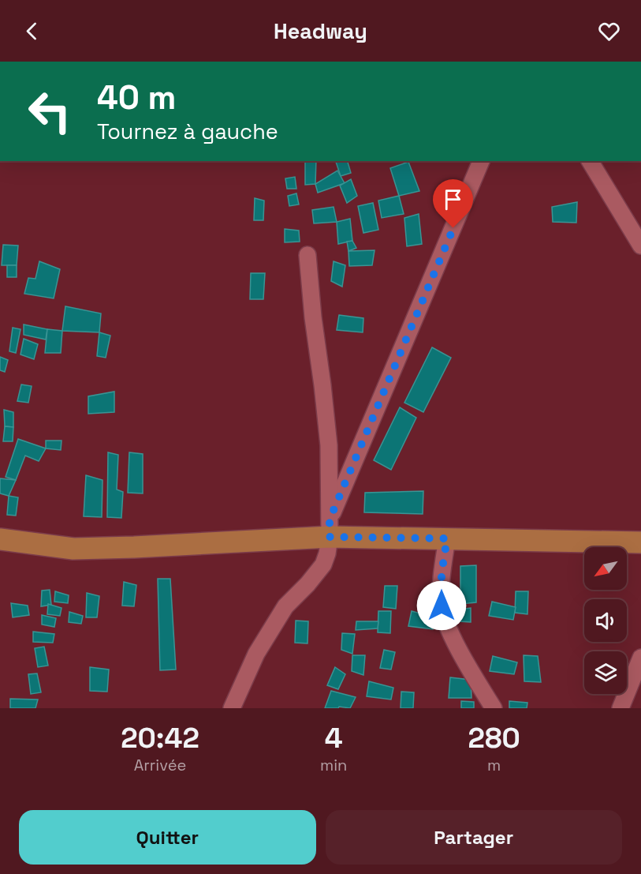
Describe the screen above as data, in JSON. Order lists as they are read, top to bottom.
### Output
{
  "north": "bottom left",
  "page": {
    "header": "Headway",
    "turn": ["40 m", "Tournez à gauche"],
    "eta": [
      "20:42",
      "Arrivée",
      "4",
      "min",
      "280",
      "m"
    ],
    "buttons": ["Quitter", "Partager"]
  }
}
